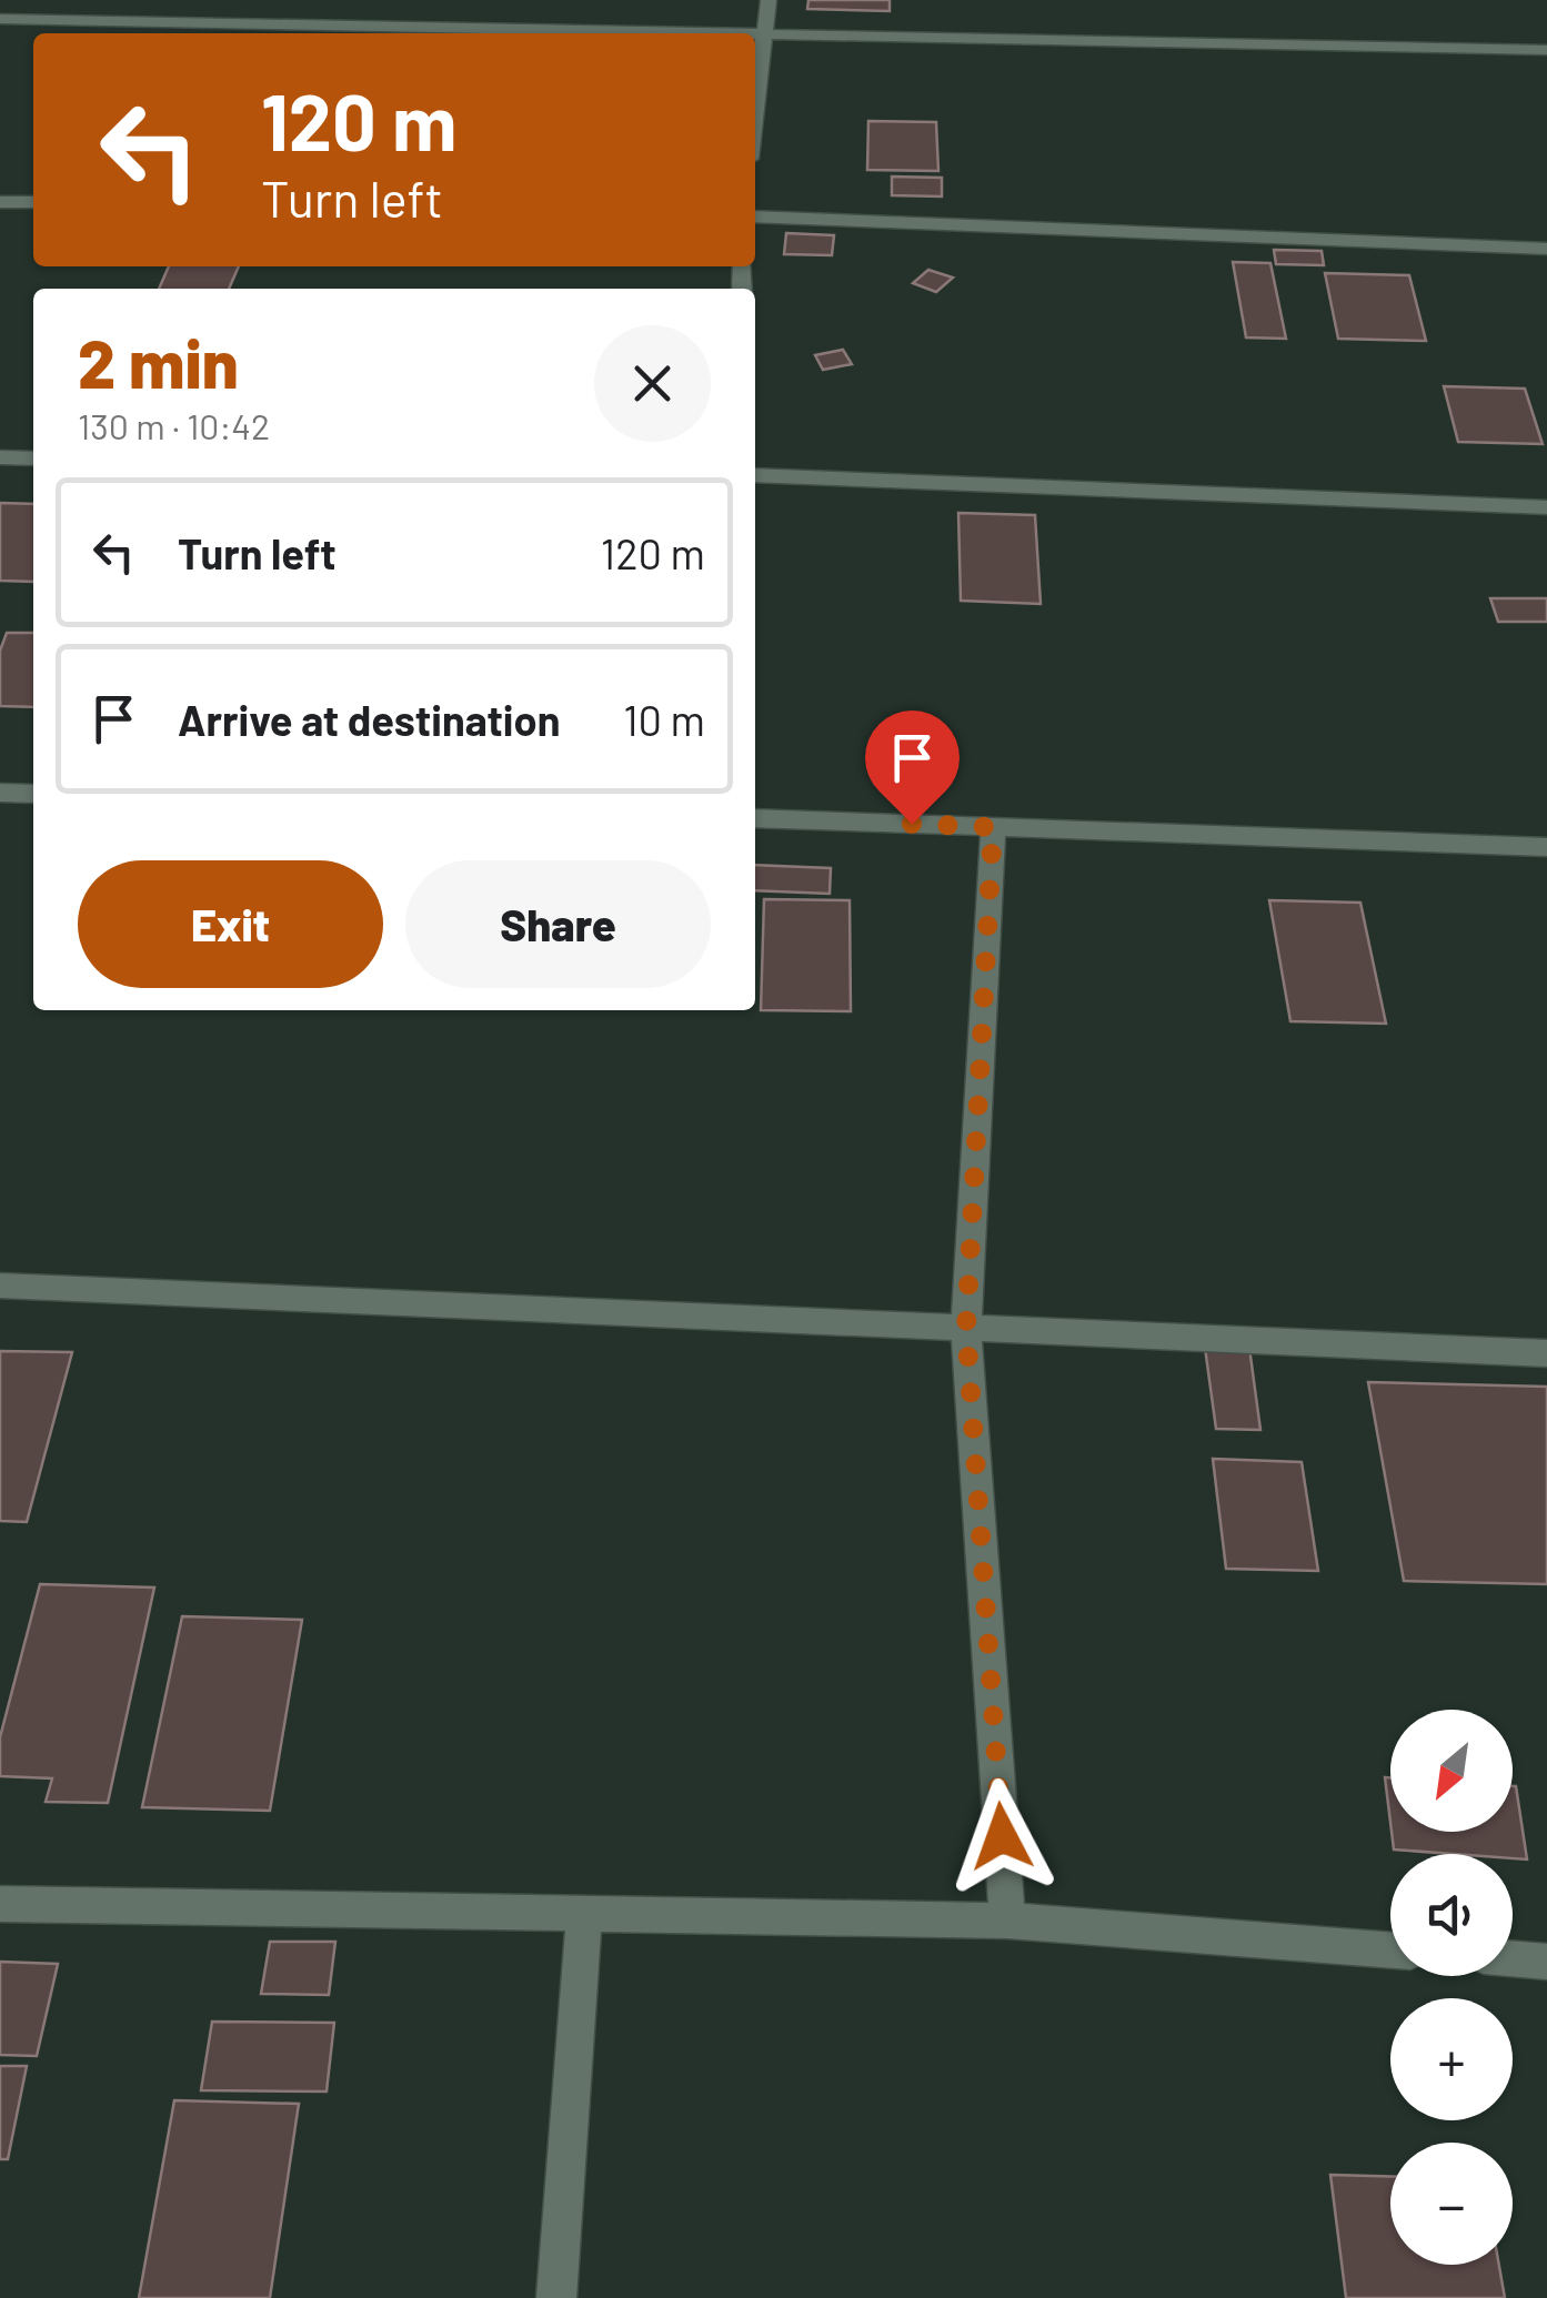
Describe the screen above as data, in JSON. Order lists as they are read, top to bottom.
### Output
{
  "north": "bottom left",
  "page": {
    "turn": ["120 m", "Turn left"],
    "heading": ["2 min", "130 m · 10:42"],
    "list": [
      {
        "name": "Turn left",
        "value": "120 m"
      },
      {
        "name": "Arrive at destination",
        "value": "10 m"
      }
    ],
    "buttons": ["Exit", "Share"],
    "map_buttons": ["+", "−"]
  }
}
